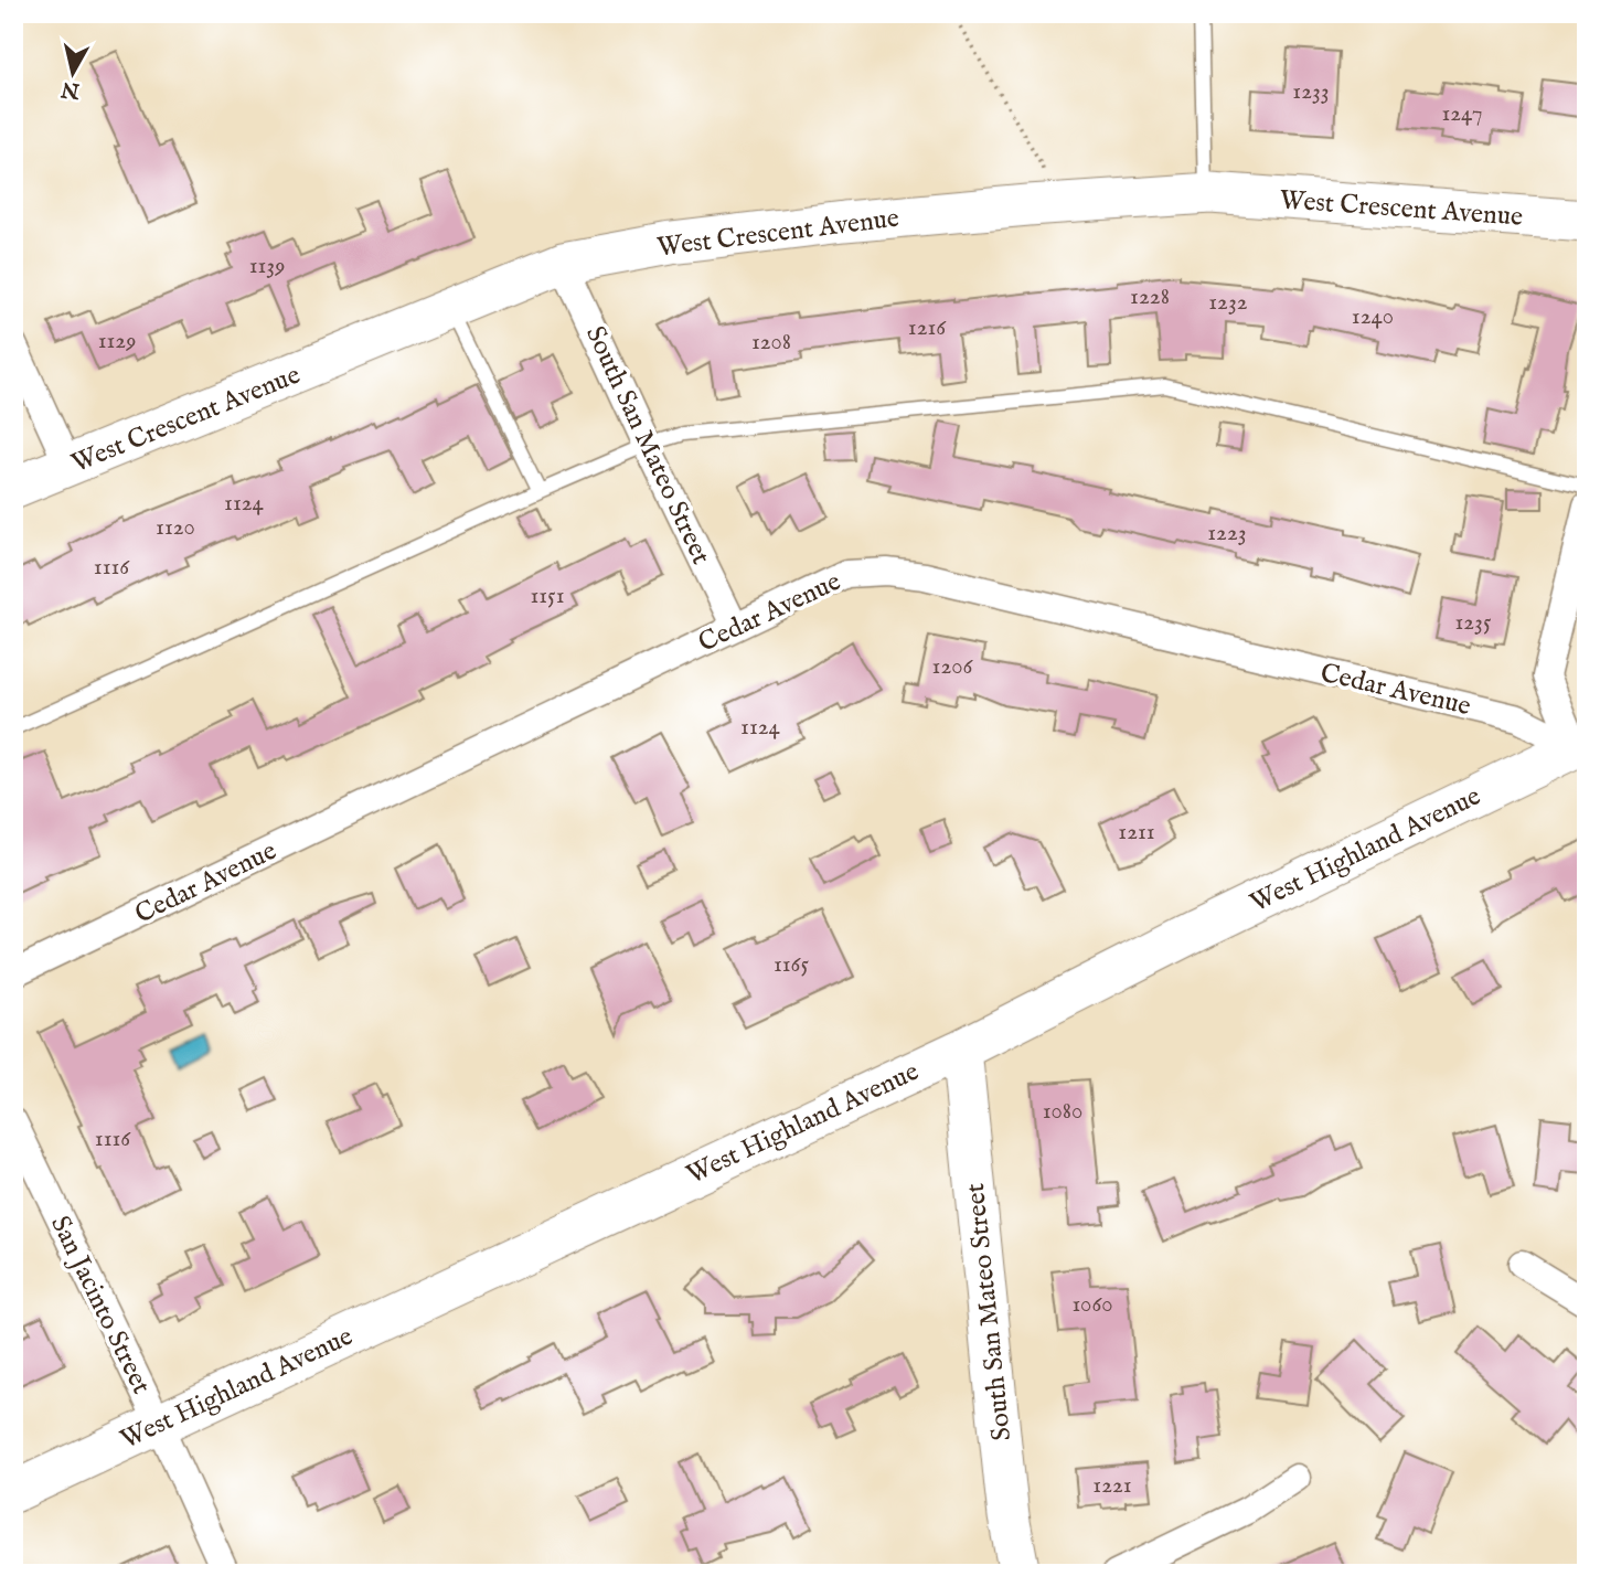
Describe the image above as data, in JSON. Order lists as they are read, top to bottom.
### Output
{
  "streets": {
    "street": [
      "West Crescent Avenue",
      "South San Mateo Street",
      "Cedar Avenue",
      "West Highland Avenue",
      "San Jacinto Street"
    ]
  },
  "crossings": [
    ["West Crescent Avenue", "South San Mateo Street"],
    ["South San Mateo Street", "Cedar Avenue"],
    ["South San Mateo Street", "West Highland Avenue"],
    ["Cedar Avenue", "West Highland Avenue"],
    ["West Highland Avenue", "San Jacinto Street"]
  ],
  "house_numbers": [
    "1233",
    "1247",
    "1139",
    "1228",
    "1232",
    "1240",
    "1216",
    "1129",
    "1208",
    "1124",
    "1120",
    "1223",
    "1116",
    "1151",
    "1235",
    "1206",
    "1124",
    "1211",
    "1165",
    "1080",
    "1116",
    "1060",
    "1221"
  ],
  "north": "bottom"
}
